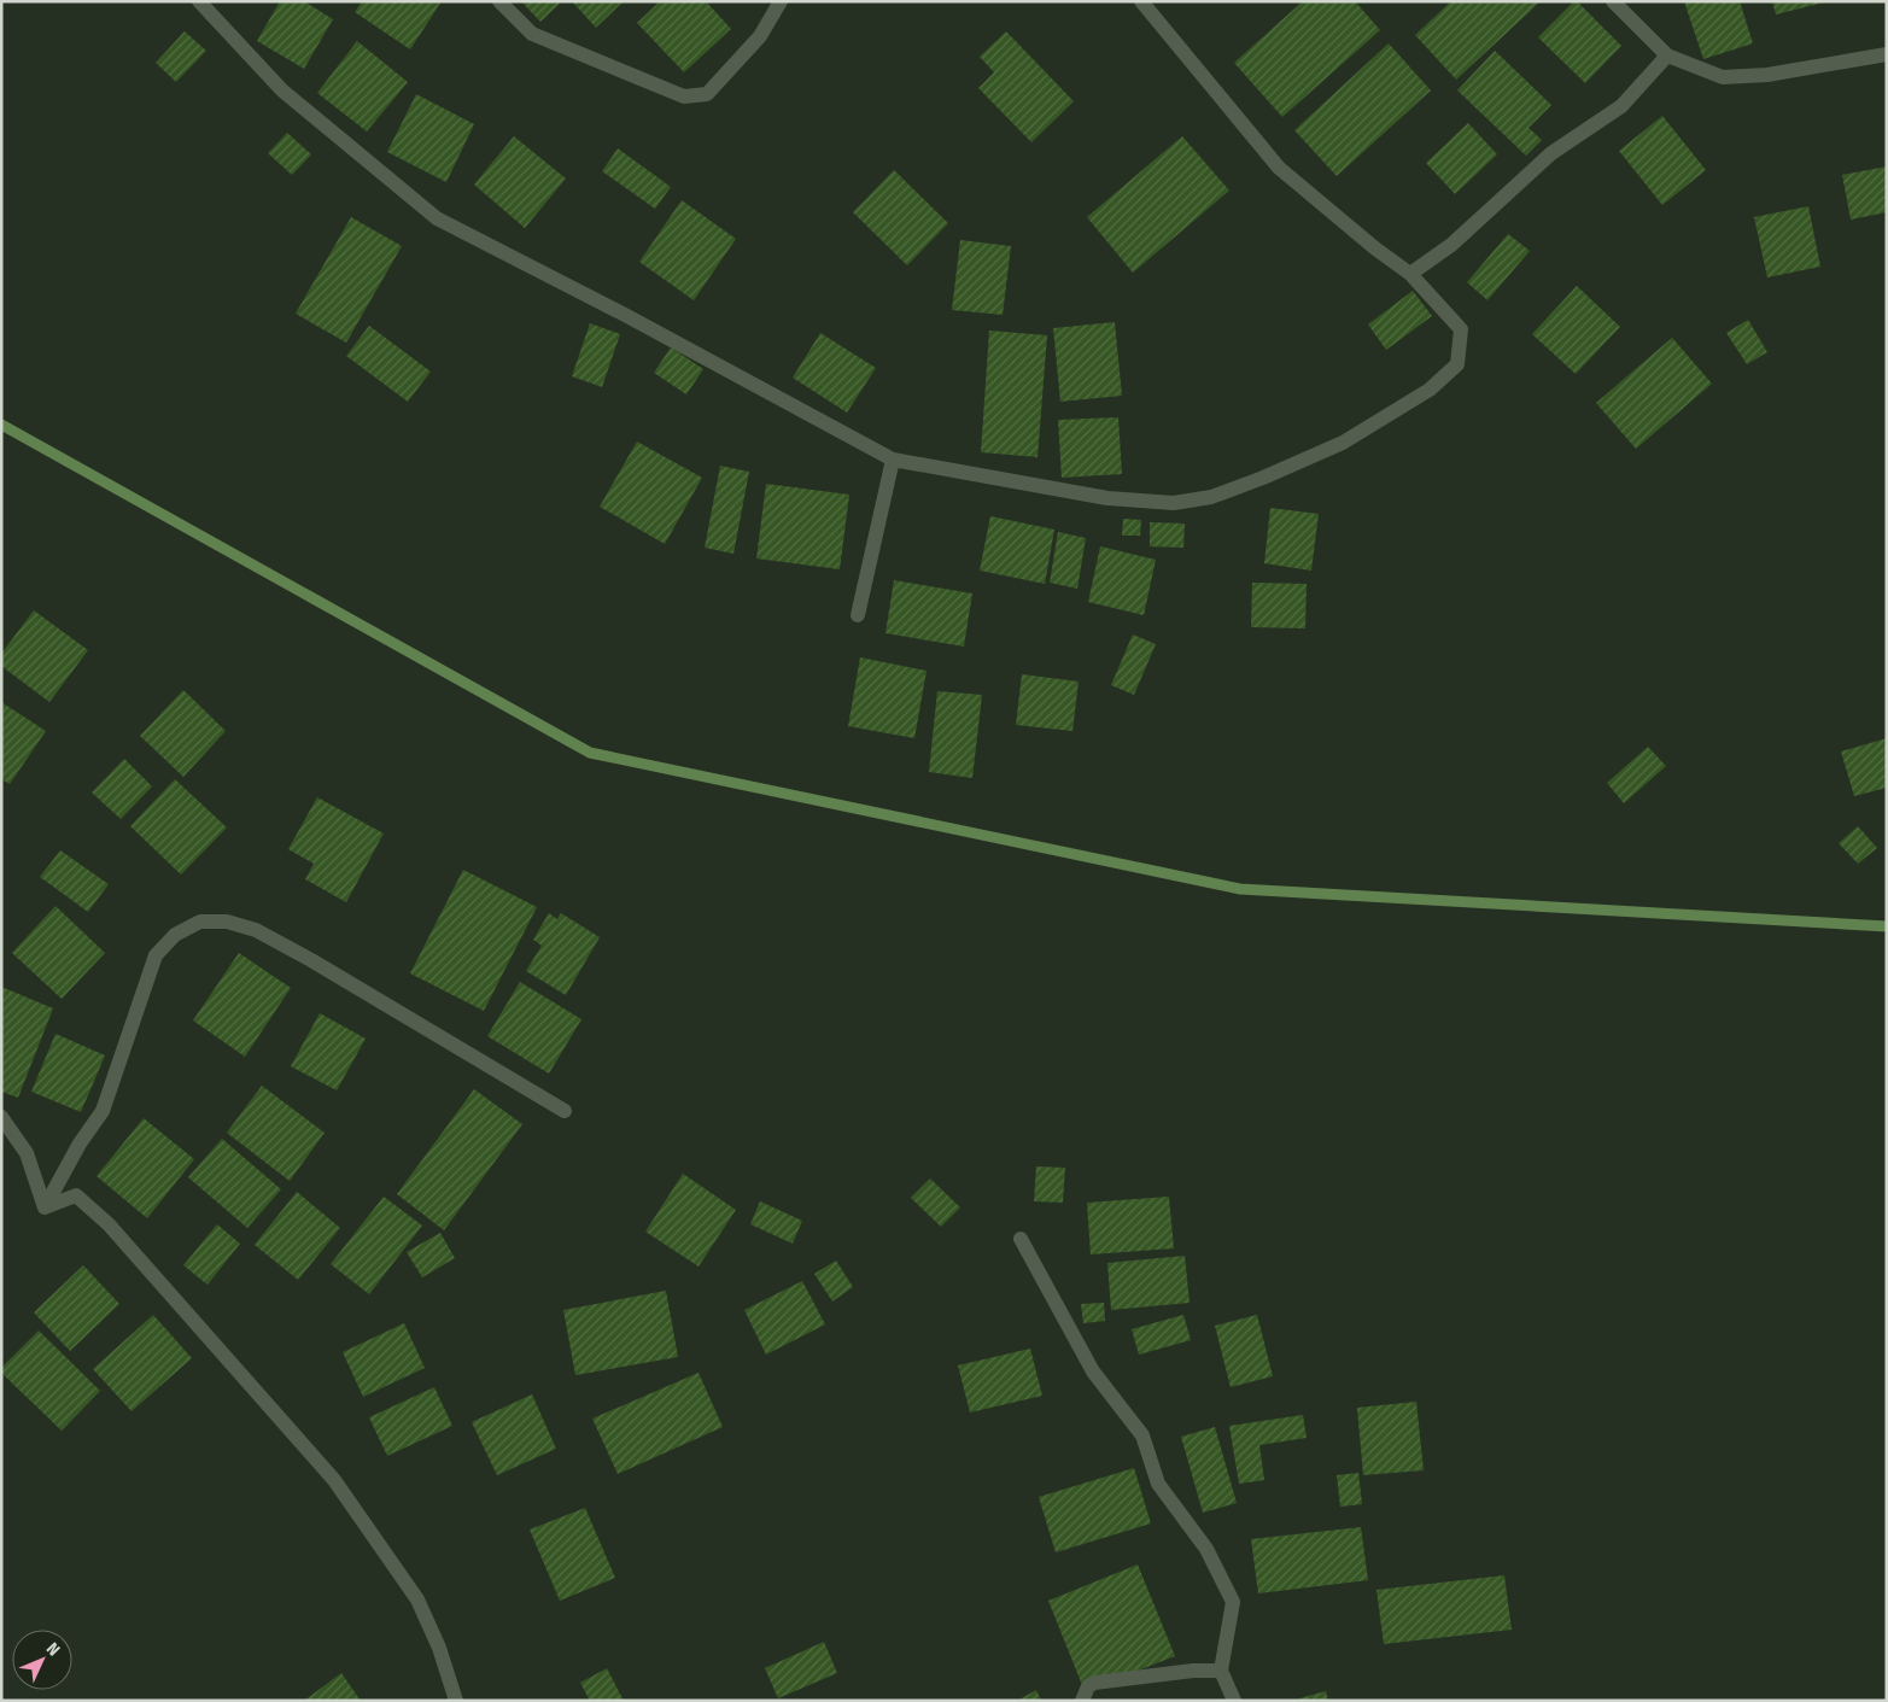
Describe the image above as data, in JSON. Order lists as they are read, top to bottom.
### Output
{
  "north": "top right"
}
